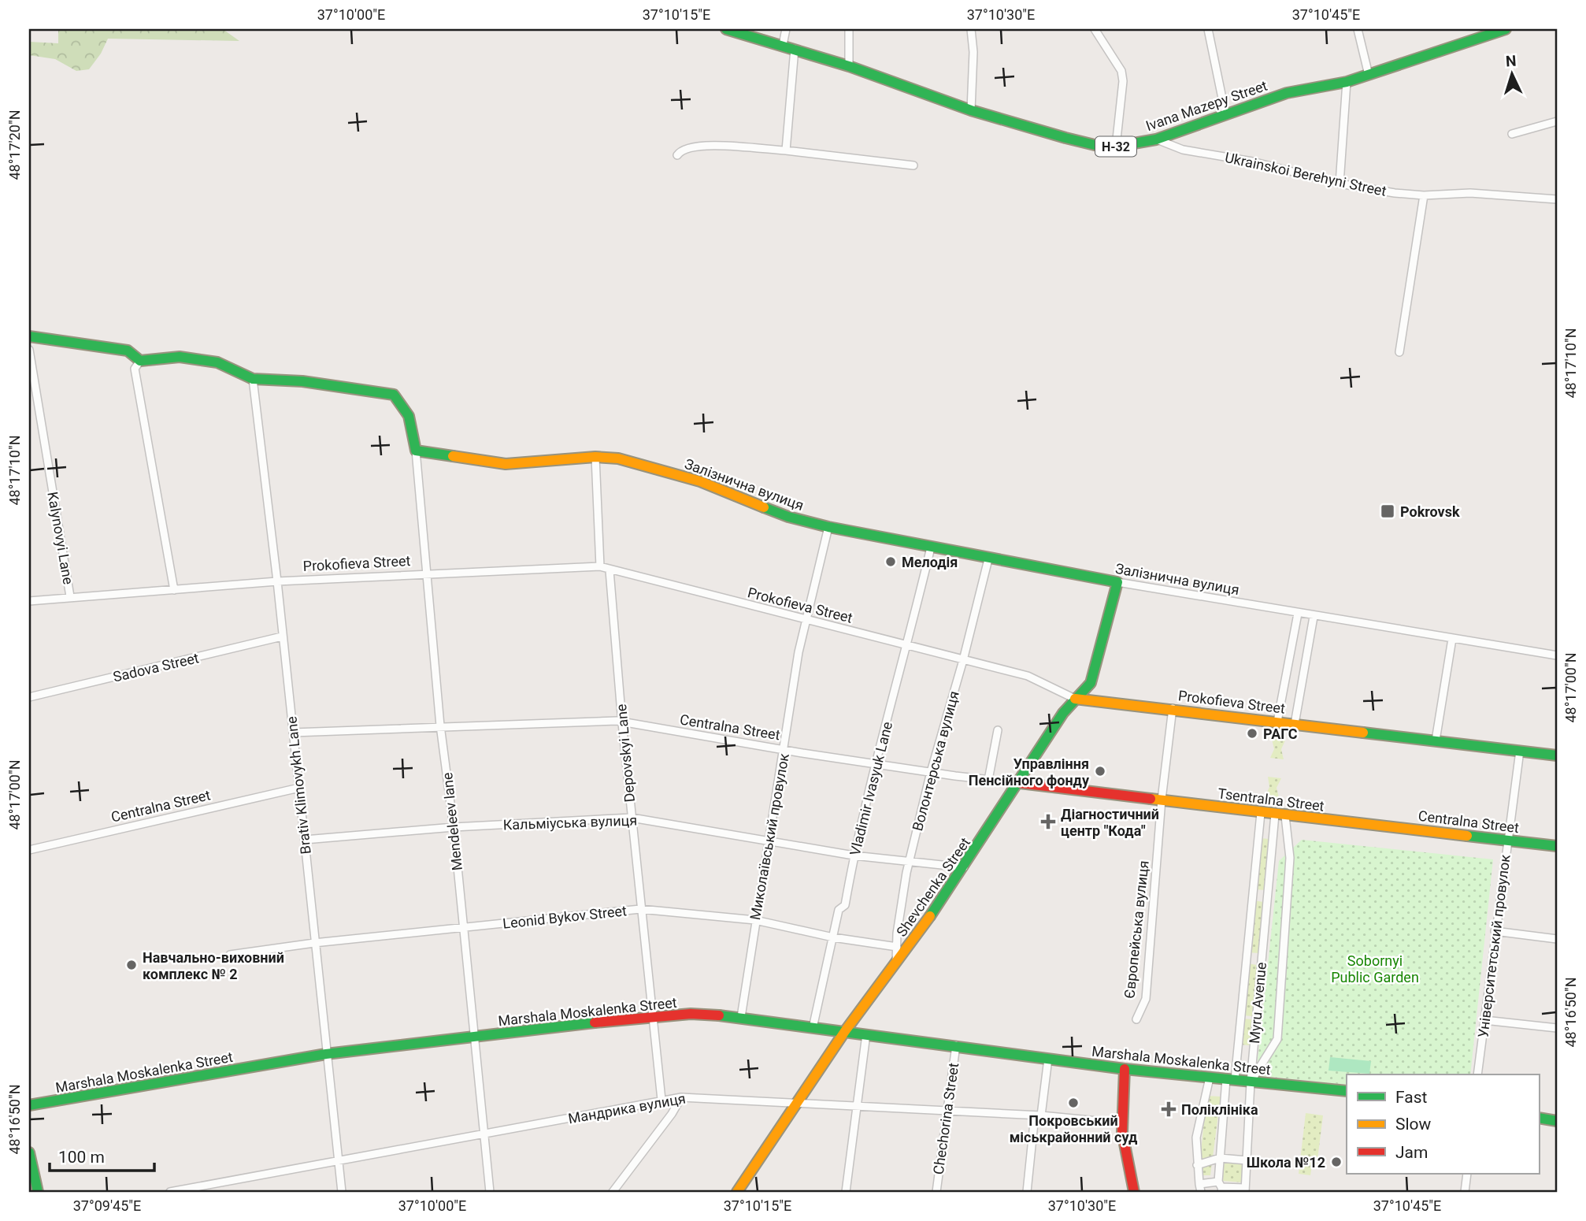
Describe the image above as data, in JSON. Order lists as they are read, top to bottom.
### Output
{
  "streets": {
    "street": [
      "Ivana Mazepy Street",
      "Н-32",
      "Ukrainskoi Berehyni Street",
      "Залізнична вулиця",
      "Kalynovyi Lane",
      "Prokofieva Street",
      "Sadova Street",
      "Centralna Street",
      "Depovskyi Lane",
      "Волонтерська вулиця",
      "Brativ Klimovykh Lane",
      "Vladimir Ivasyuk Lane",
      "Tsentralna Street",
      "Mendeleev lane",
      "Кальміуська вулиця",
      "Миколаївський провулок",
      "Shevchenka Street",
      "Leonid Bykov Street",
      "Європейська вулиця",
      "Університетський провулок",
      "Myru Avenue",
      "Marshala Moskalenka Street",
      "Мандрика вулиця",
      "Chechorina Street"
    ]
  },
  "crossings": [
    ["Ivana Mazepy Street", "Ukrainskoi Berehyni Street"],
    ["Залізнична вулиця", "Волонтерська вулиця"],
    ["Залізнична вулиця", "Vladimir Ivasyuk Lane"],
    ["Залізнична вулиця", "Mendeleev lane"],
    ["Залізнична вулиця", "Миколаївський провулок"],
    ["Залізнична вулиця", "Shevchenka Street"],
    ["Kalynovyi Lane", "Prokofieva Street"],
    ["Prokofieva Street", "Depovskyi Lane"],
    ["Prokofieva Street", "Волонтерська вулиця"],
    ["Prokofieva Street", "Brativ Klimovykh Lane"],
    ["Prokofieva Street", "Vladimir Ivasyuk Lane"],
    ["Prokofieva Street", "Mendeleev lane"],
    ["Prokofieva Street", "Миколаївський провулок"],
    ["Prokofieva Street", "Shevchenka Street"],
    ["Prokofieva Street", "Європейська вулиця"],
    ["Prokofieva Street", "Університетський провулок"],
    ["Sadova Street", "Brativ Klimovykh Lane"],
    ["Centralna Street", "Depovskyi Lane"],
    ["Centralna Street", "Волонтерська вулиця"],
    ["Centralna Street", "Brativ Klimovykh Lane"],
    ["Centralna Street", "Vladimir Ivasyuk Lane"],
    ["Centralna Street", "Tsentralna Street"],
    ["Centralna Street", "Mendeleev lane"],
    ["Centralna Street", "Миколаївський провулок"],
    ["Centralna Street", "Shevchenka Street"],
    ["Centralna Street", "Європейська вулиця"],
    ["Centralna Street", "Університетський провулок"],
    ["Centralna Street", "Myru Avenue"],
    ["Depovskyi Lane", "Кальміуська вулиця"],
    ["Depovskyi Lane", "Leonid Bykov Street"],
    ["Depovskyi Lane", "Marshala Moskalenka Street"],
    ["Depovskyi Lane", "Мандрика вулиця"],
    ["Волонтерська вулиця", "Кальміуська вулиця"],
    ["Волонтерська вулиця", "Shevchenka Street"],
    ["Волонтерська вулиця", "Leonid Bykov Street"],
    ["Brativ Klimovykh Lane", "Кальміуська вулиця"],
    ["Brativ Klimovykh Lane", "Leonid Bykov Street"],
    ["Brativ Klimovykh Lane", "Marshala Moskalenka Street"],
    ["Brativ Klimovykh Lane", "Мандрика вулиця"],
    ["Vladimir Ivasyuk Lane", "Кальміуська вулиця"],
    ["Vladimir Ivasyuk Lane", "Leonid Bykov Street"],
    ["Vladimir Ivasyuk Lane", "Marshala Moskalenka Street"],
    ["Tsentralna Street", "Європейська вулиця"],
    ["Tsentralna Street", "Myru Avenue"],
    ["Mendeleev lane", "Кальміуська вулиця"],
    ["Mendeleev lane", "Leonid Bykov Street"],
    ["Mendeleev lane", "Marshala Moskalenka Street"],
    ["Mendeleev lane", "Мандрика вулиця"],
    ["Кальміуська вулиця", "Миколаївський провулок"],
    ["Кальміуська вулиця", "Shevchenka Street"],
    ["Миколаївський провулок", "Leonid Bykov Street"],
    ["Миколаївський провулок", "Marshala Moskalenka Street"],
    ["Shevchenka Street", "Marshala Moskalenka Street"],
    ["Shevchenka Street", "Мандрика вулиця"],
    ["Myru Avenue", "Marshala Moskalenka Street"],
    ["Marshala Moskalenka Street", "Chechorina Street"],
    ["Мандрика вулиця", "Chechorina Street"]
  ],
  "parks": ["Sobornyi Public Garden"],
  "places": {
    "transit": ["Pokrovsk"],
    "other": [
      "Мелодія",
      "РАГС",
      "Управління Пенсійного фонду",
      "Навчально-виховний комплекс № 2",
      "Покровський міськрайонний суд",
      "Школа №12"
    ],
    "health": ["Діагностичний центр \"Кода\"", "Поліклініка"]
  },
  "legend": ["Fast", "Slow", "Jam"],
  "scale_bar": "100 m",
  "north": "top",
  "coordinates": [
    "37°10'00\"E",
    "37°10'15\"E",
    "37°10'30\"E",
    "37°10'45\"E",
    "48°17'20\"N",
    "48°17'10\"N",
    "48°17'00\"N",
    "48°16'50\"N",
    "37°09'45\"E"
  ]
}
